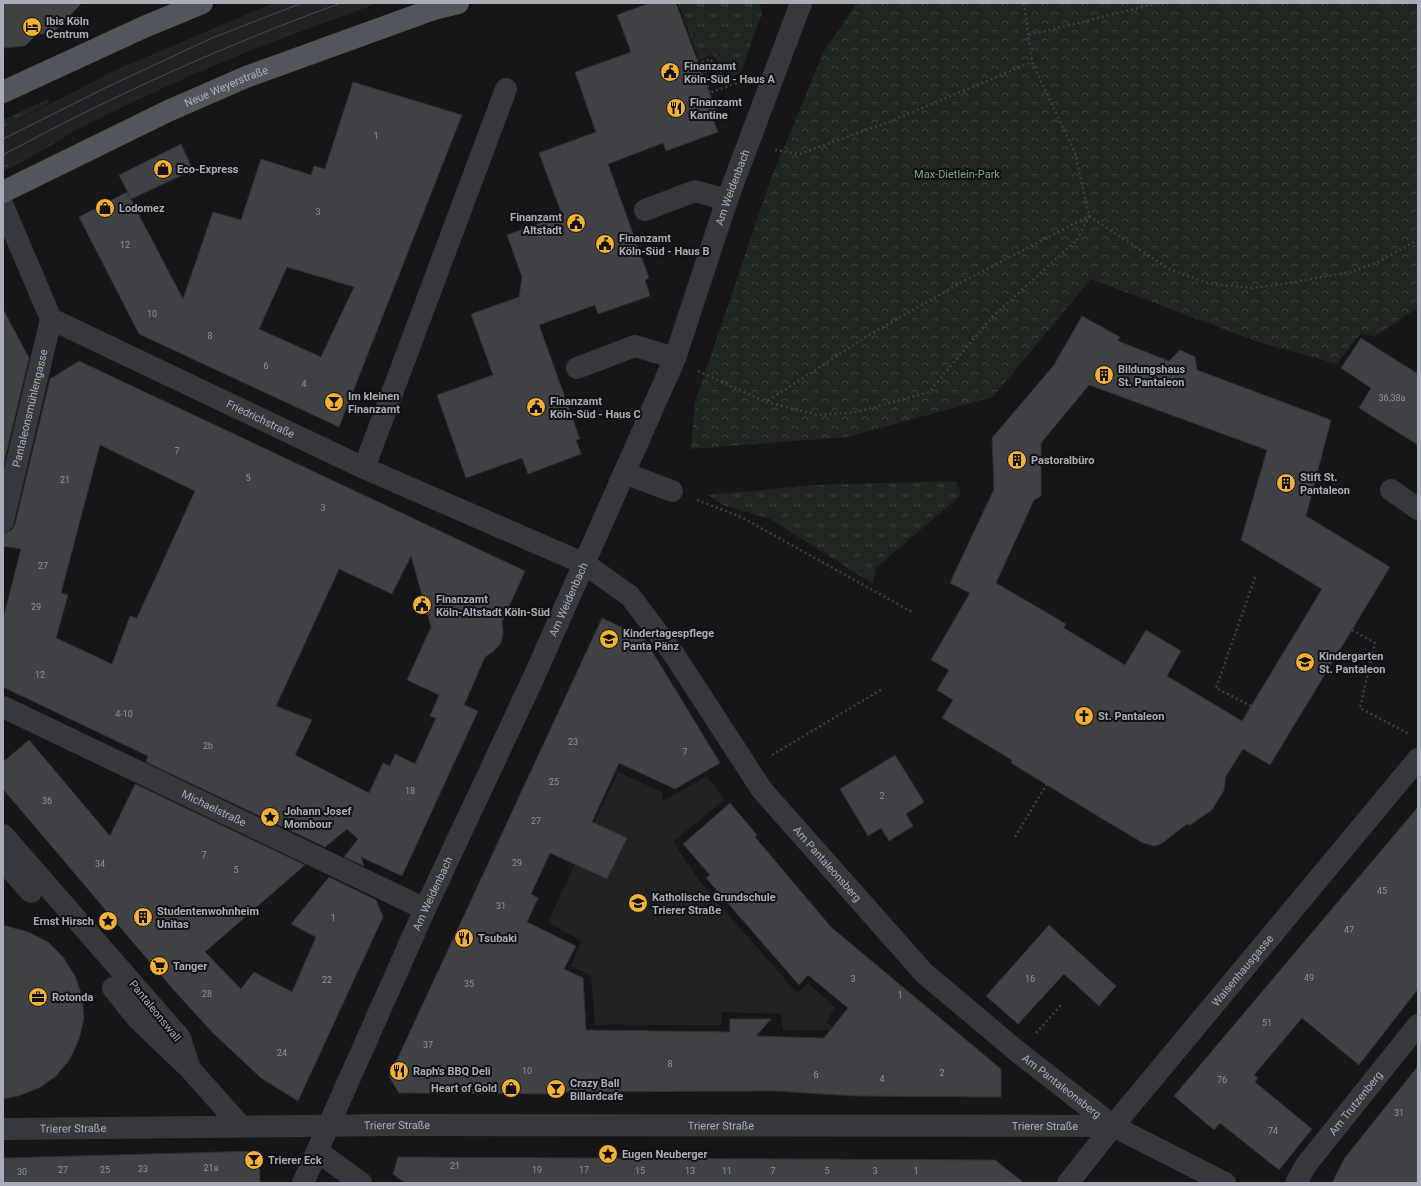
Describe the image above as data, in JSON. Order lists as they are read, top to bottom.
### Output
{
  "streets": {
    "main road": ["Neue Weyerstraße"],
    "street": [
      "Am Weidenbach",
      "Pantaleonsmühlengasse",
      "Friedrichstraße",
      "Michaelstraße",
      "Am Pantaleonsberg",
      "Waisenhausgasse",
      "Pantaleonswall",
      "Am Trutzenberg",
      "Trierer Straße"
    ]
  },
  "crossings": [
    ["Am Weidenbach", "Friedrichstraße"],
    ["Am Weidenbach", "Michaelstraße"],
    ["Am Weidenbach", "Am Pantaleonsberg"],
    ["Am Weidenbach", "Trierer Straße"],
    ["Pantaleonsmühlengasse", "Friedrichstraße"],
    ["Friedrichstraße", "Am Pantaleonsberg"],
    ["Am Pantaleonsberg", "Waisenhausgasse"],
    ["Am Pantaleonsberg", "Trierer Straße"],
    ["Waisenhausgasse", "Trierer Straße"],
    ["Pantaleonswall", "Trierer Straße"]
  ],
  "parks": ["Max-Dietlein-Park"],
  "places": {
    "hotel": ["Ibis Köln Centrum"],
    "public building": [
      "Finanzamt Köln-Süd - Haus A",
      "Finanzamt Altstadt",
      "Finanzamt Köln-Süd - Haus B",
      "Finanzamt Köln-Süd - Haus C",
      "Finanzamt Köln-Altstadt Köln-Süd"
    ],
    "restaurant": ["Finanzamt Kantine", "Tsubaki", "Raph's BBQ Deli"],
    "shop": ["Eco-Express", "Lodomez", "Heart of Gold"],
    "building": [
      "Bildungshaus St. Pantaleon",
      "Pastoralbüro",
      "Stift St. Pantaleon",
      "Studentenwohnheim Unitas"
    ],
    "bar": ["Im kleinen Finanzamt", "Crazy Ball Billardcafe", "Trierer Eck"],
    "school or university": ["Kindertagespflege Panta Pänz", "Kindergarten St. Pantaleon", "Katholische Grundschule Trierer Straße"],
    "church": ["St. Pantaleon"],
    "place": ["Johann Josef Mombour", "Ernst Hirsch", "Eugen Neuberger"],
    "supermarket": ["Tanger"],
    "office": ["Rotonda"]
  },
  "house_numbers": [
    "1",
    "3",
    "12",
    "10",
    "8",
    "6",
    "4",
    "36,38a",
    "7",
    "5",
    "21",
    "3",
    "27",
    "29",
    "12",
    "4-10",
    "23",
    "2b",
    "7",
    "25",
    "18",
    "2",
    "36",
    "27",
    "7",
    "29",
    "34",
    "5",
    "45",
    "31",
    "1",
    "47",
    "49",
    "3",
    "16",
    "22",
    "35",
    "28",
    "1",
    "51",
    "37",
    "24",
    "8",
    "10",
    "2",
    "6",
    "4",
    "76",
    "31",
    "74",
    "21",
    "21a",
    "23",
    "27",
    "25",
    "19",
    "17",
    "15",
    "13",
    "11",
    "7",
    "5",
    "3",
    "1",
    "30"
  ]
}
